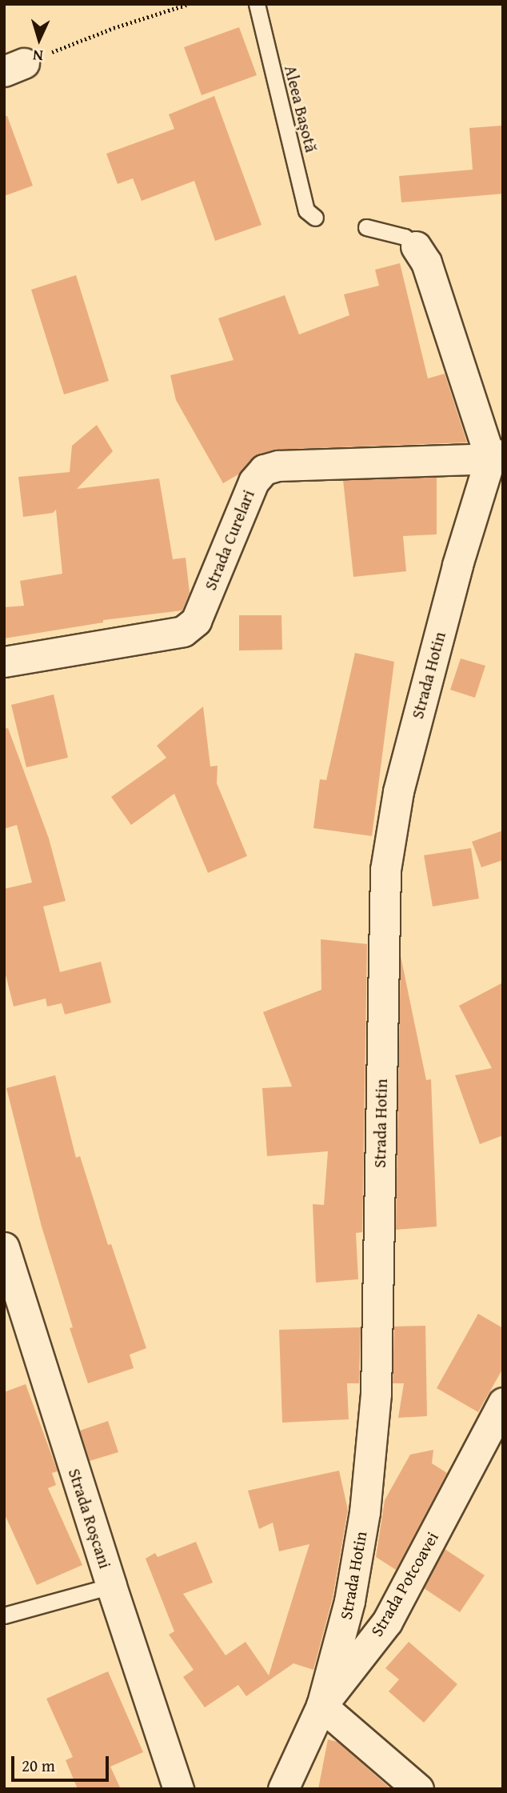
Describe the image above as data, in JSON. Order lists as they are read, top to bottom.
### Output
{
  "streets": {
    "street": [
      "Strada Curelari",
      "Strada Hotin",
      "Strada Roșcani",
      "Strada Potcoavei"
    ],
    "lane": ["Aleea Bașotă"]
  },
  "crossings": [
    ["Strada Curelari", "Strada Hotin"],
    ["Strada Hotin", "Strada Potcoavei"]
  ],
  "scale_bar": "20 m",
  "north": "bottom"
}
